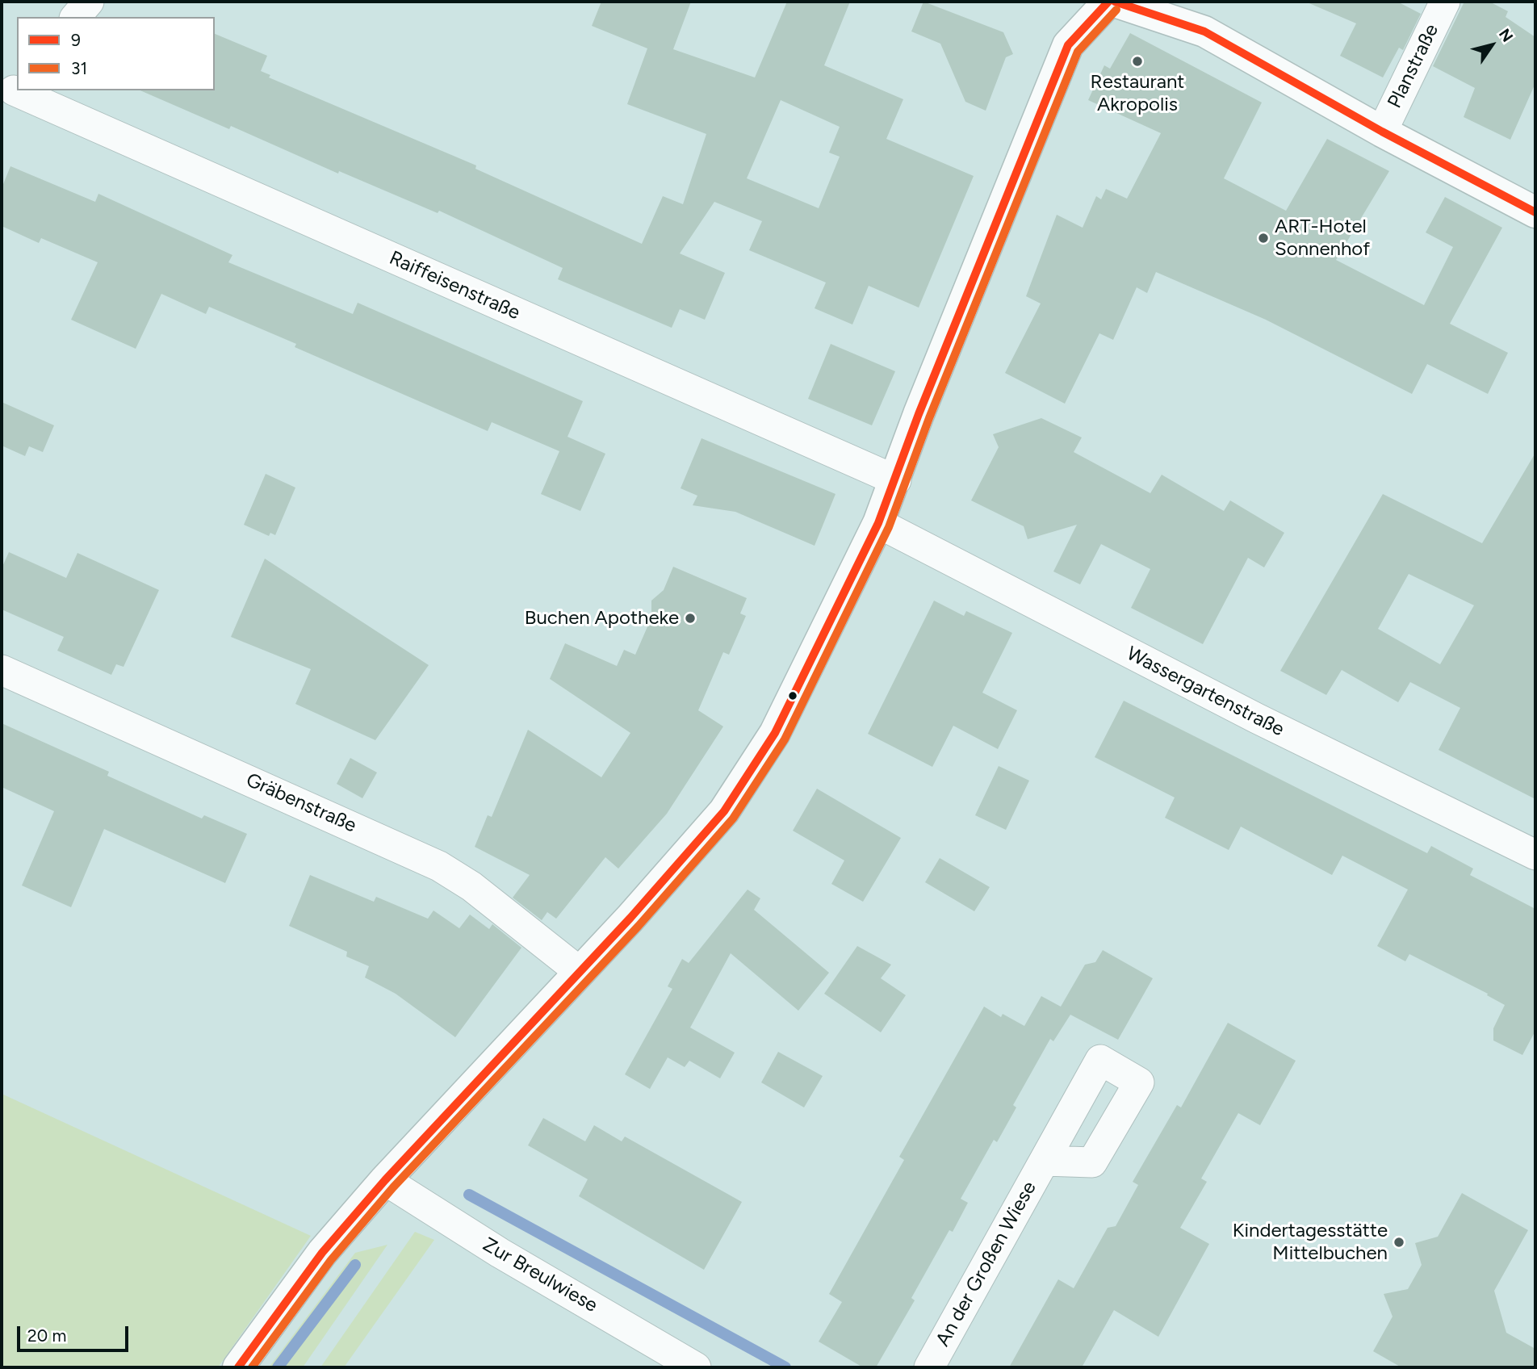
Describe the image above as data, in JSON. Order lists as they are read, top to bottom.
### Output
{
  "streets": {
    "street": [
      "Planstraße",
      "Raiffeisenstraße",
      "Wassergartenstraße",
      "Gräbenstraße",
      "An der Großen Wiese",
      "Zur Breulwiese"
    ]
  },
  "places": [
    "Restaurant Akropolis",
    "ART-Hotel Sonnenhof",
    "Buchen Apotheke",
    "Kindertagesstätte Mittelbuchen"
  ],
  "lines": ["transit line 9", "transit line 31"],
  "legend": ["9", "31"],
  "scale_bar": "20 m",
  "north": "top right"
}
